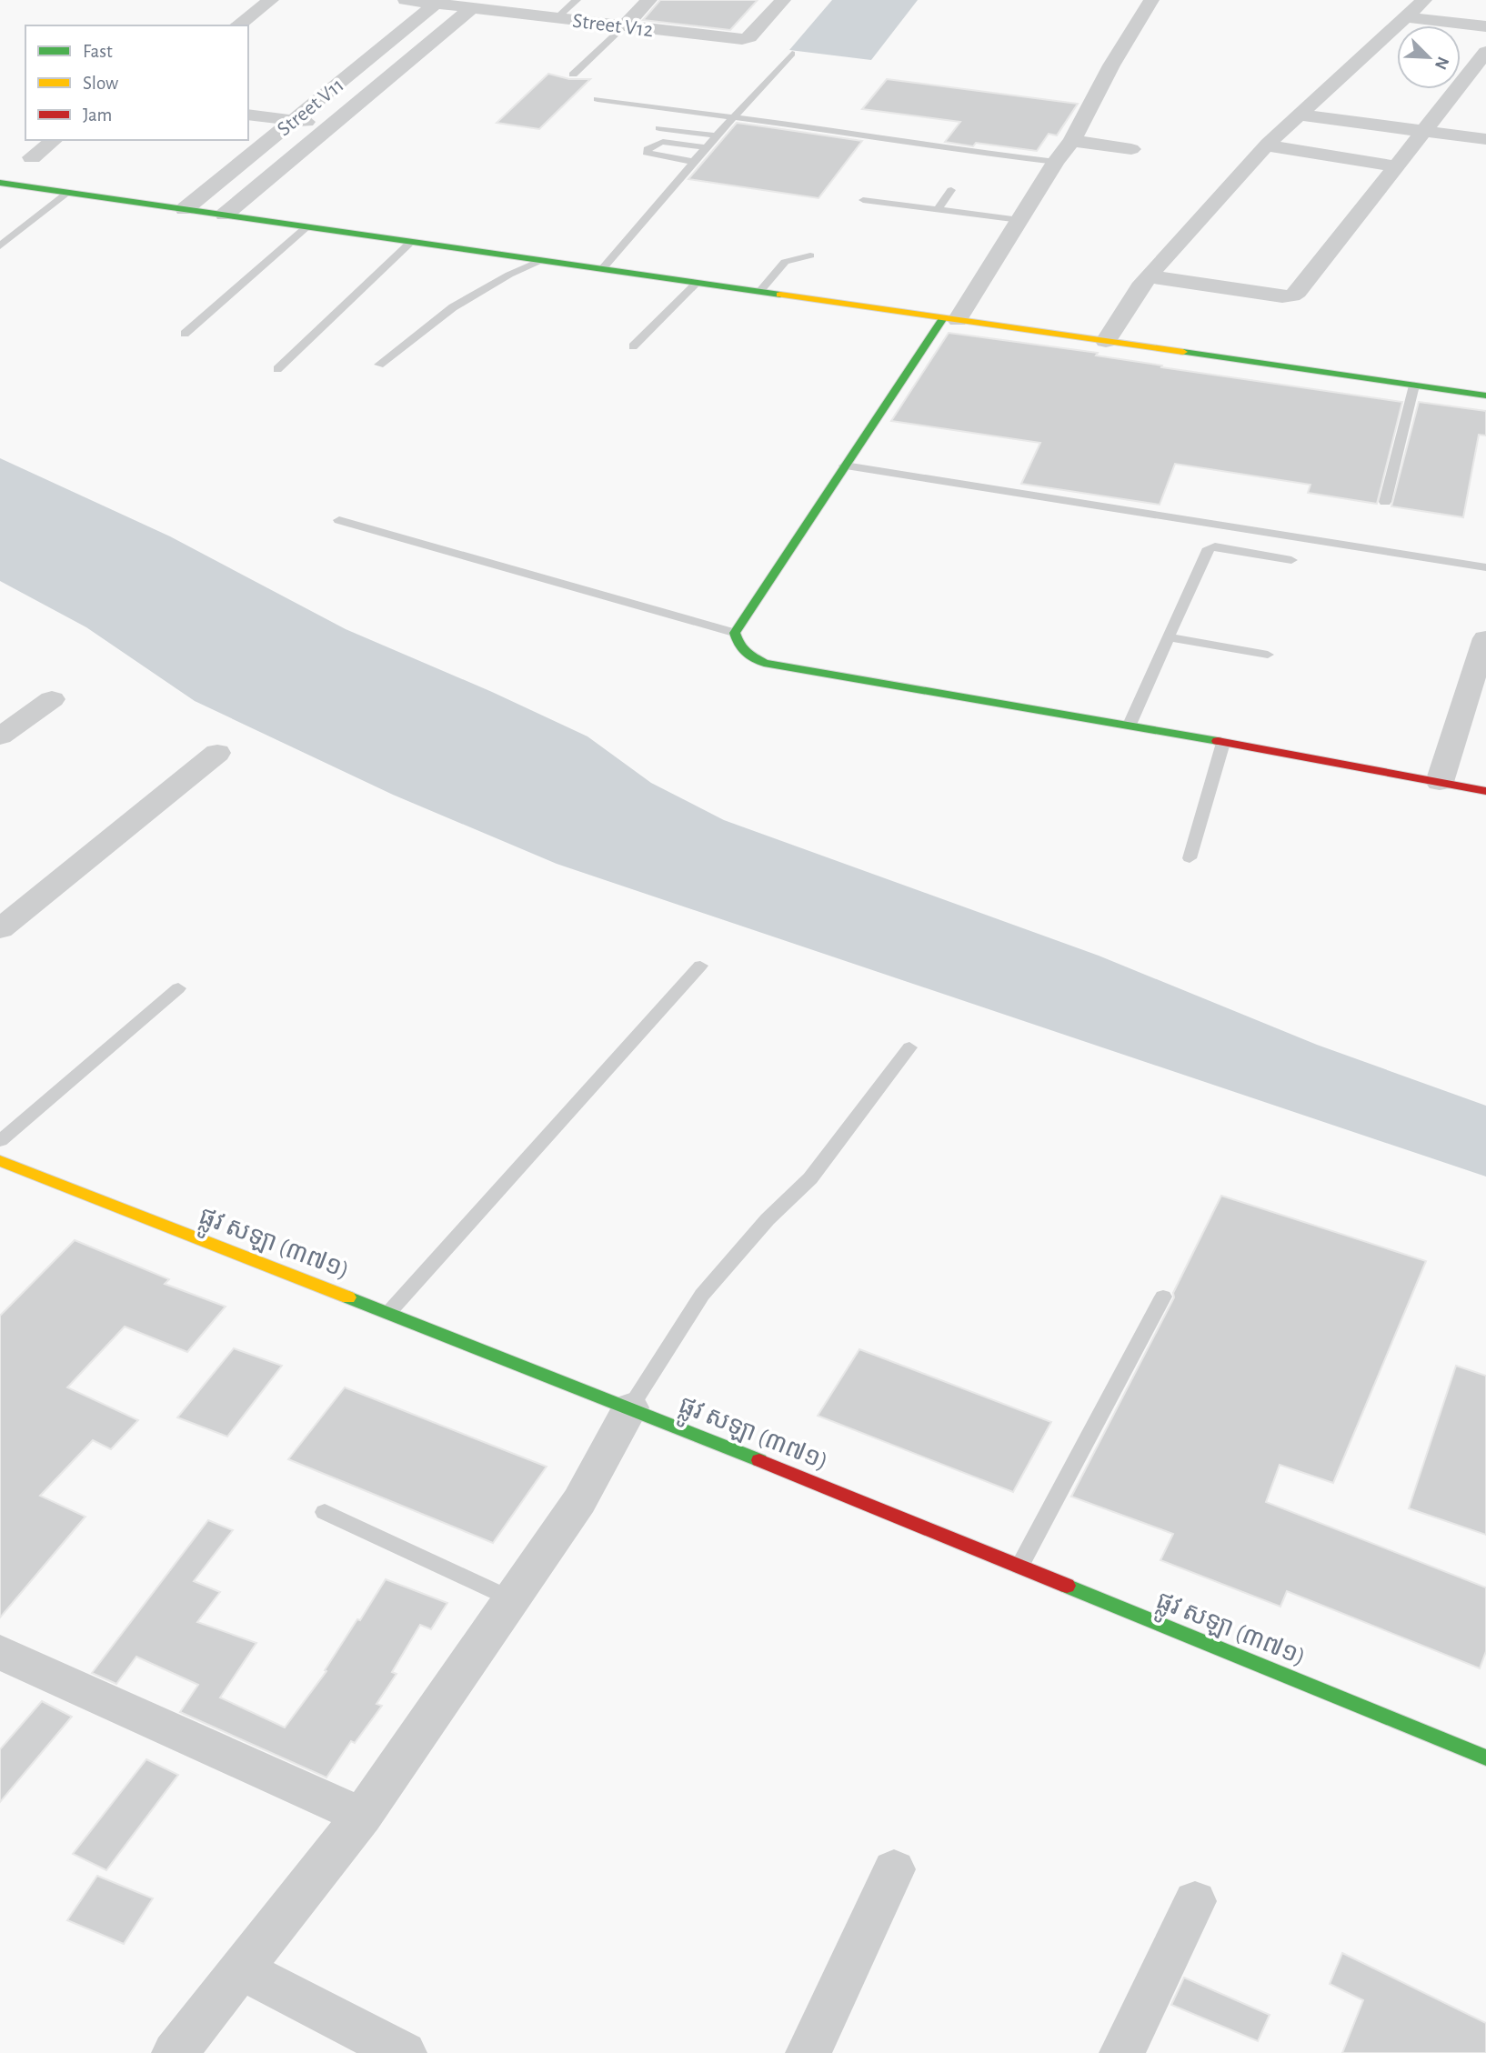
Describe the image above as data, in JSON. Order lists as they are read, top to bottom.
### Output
{
  "streets": {
    "street": ["Street V12", "Street V11", "ផ្លូវ សឡា (៣៧១)"]
  },
  "crossings": [
    ["Street V12", "Street V11"]
  ],
  "legend": ["Fast", "Slow", "Jam"],
  "north": "bottom right"
}
